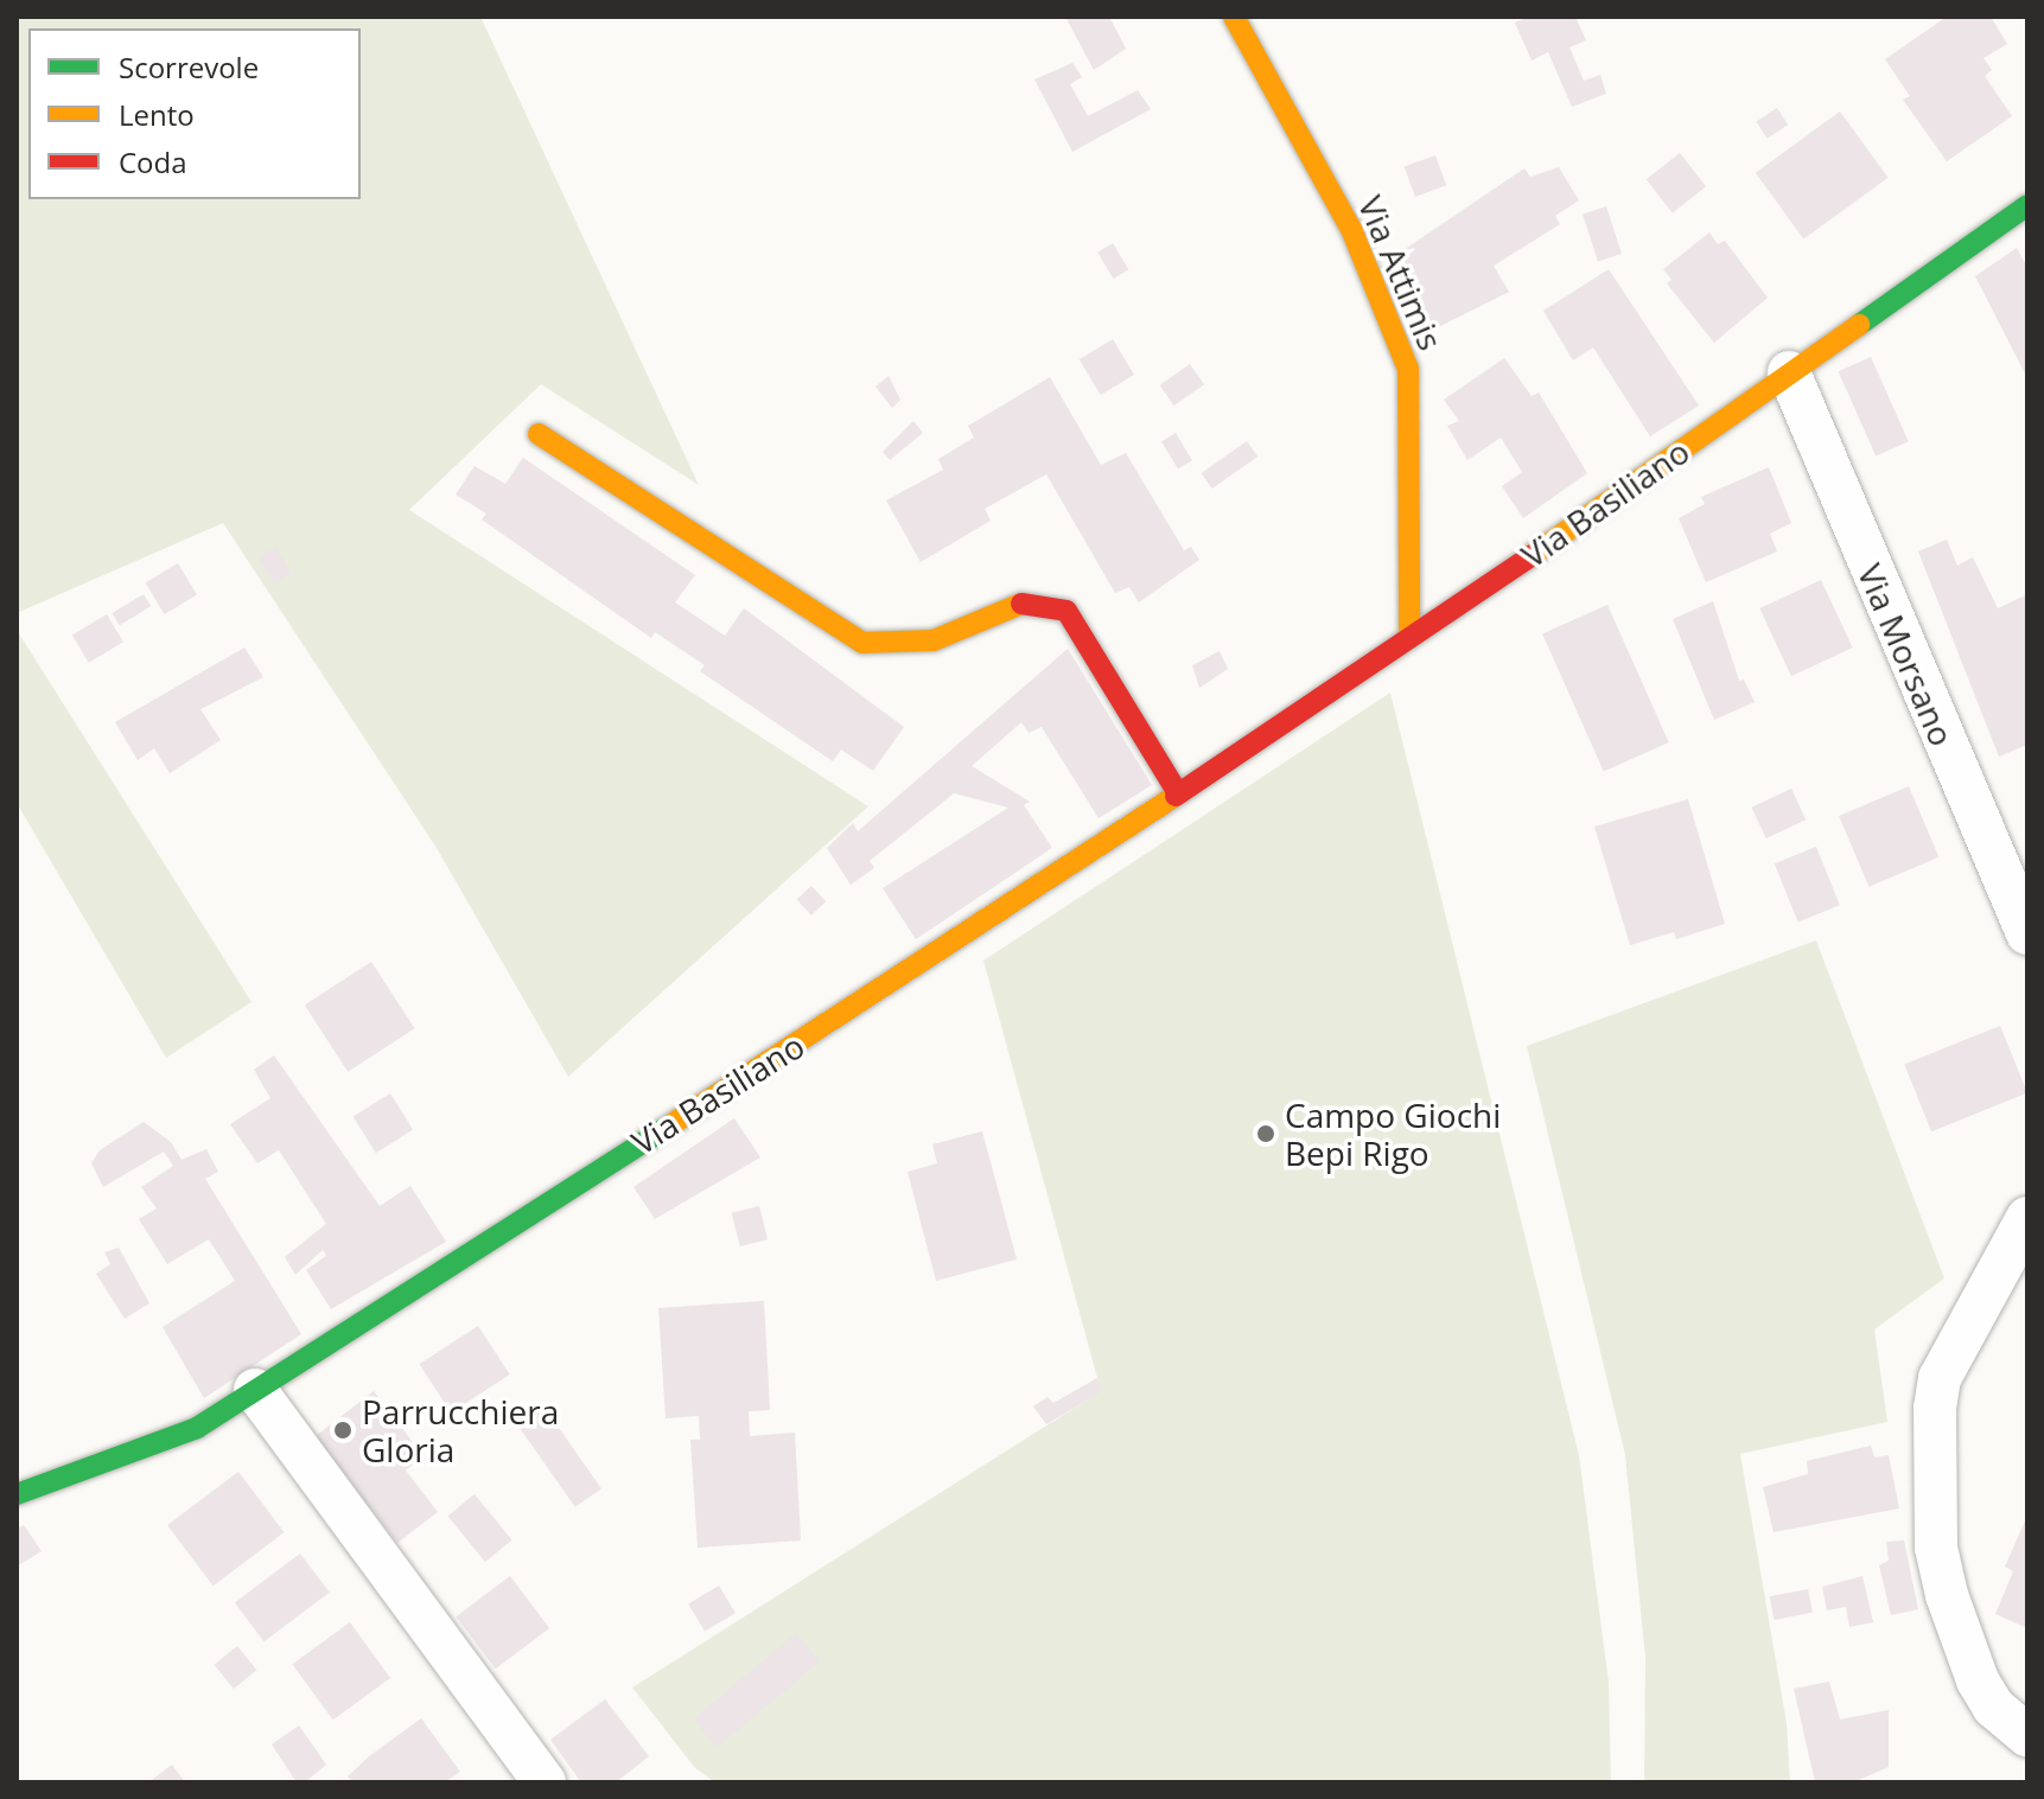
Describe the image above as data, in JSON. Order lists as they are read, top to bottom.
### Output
{
  "streets": {
    "street": ["Via Attimis", "Via Basiliano", "Via Morsano"]
  },
  "crossings": [
    ["Via Attimis", "Via Basiliano"],
    ["Via Basiliano", "Via Morsano"]
  ],
  "places": ["Campo Giochi Bepi Rigo", "Parrucchiera Gloria"],
  "legend": ["Scorrevole", "Lento", "Coda"]
}
